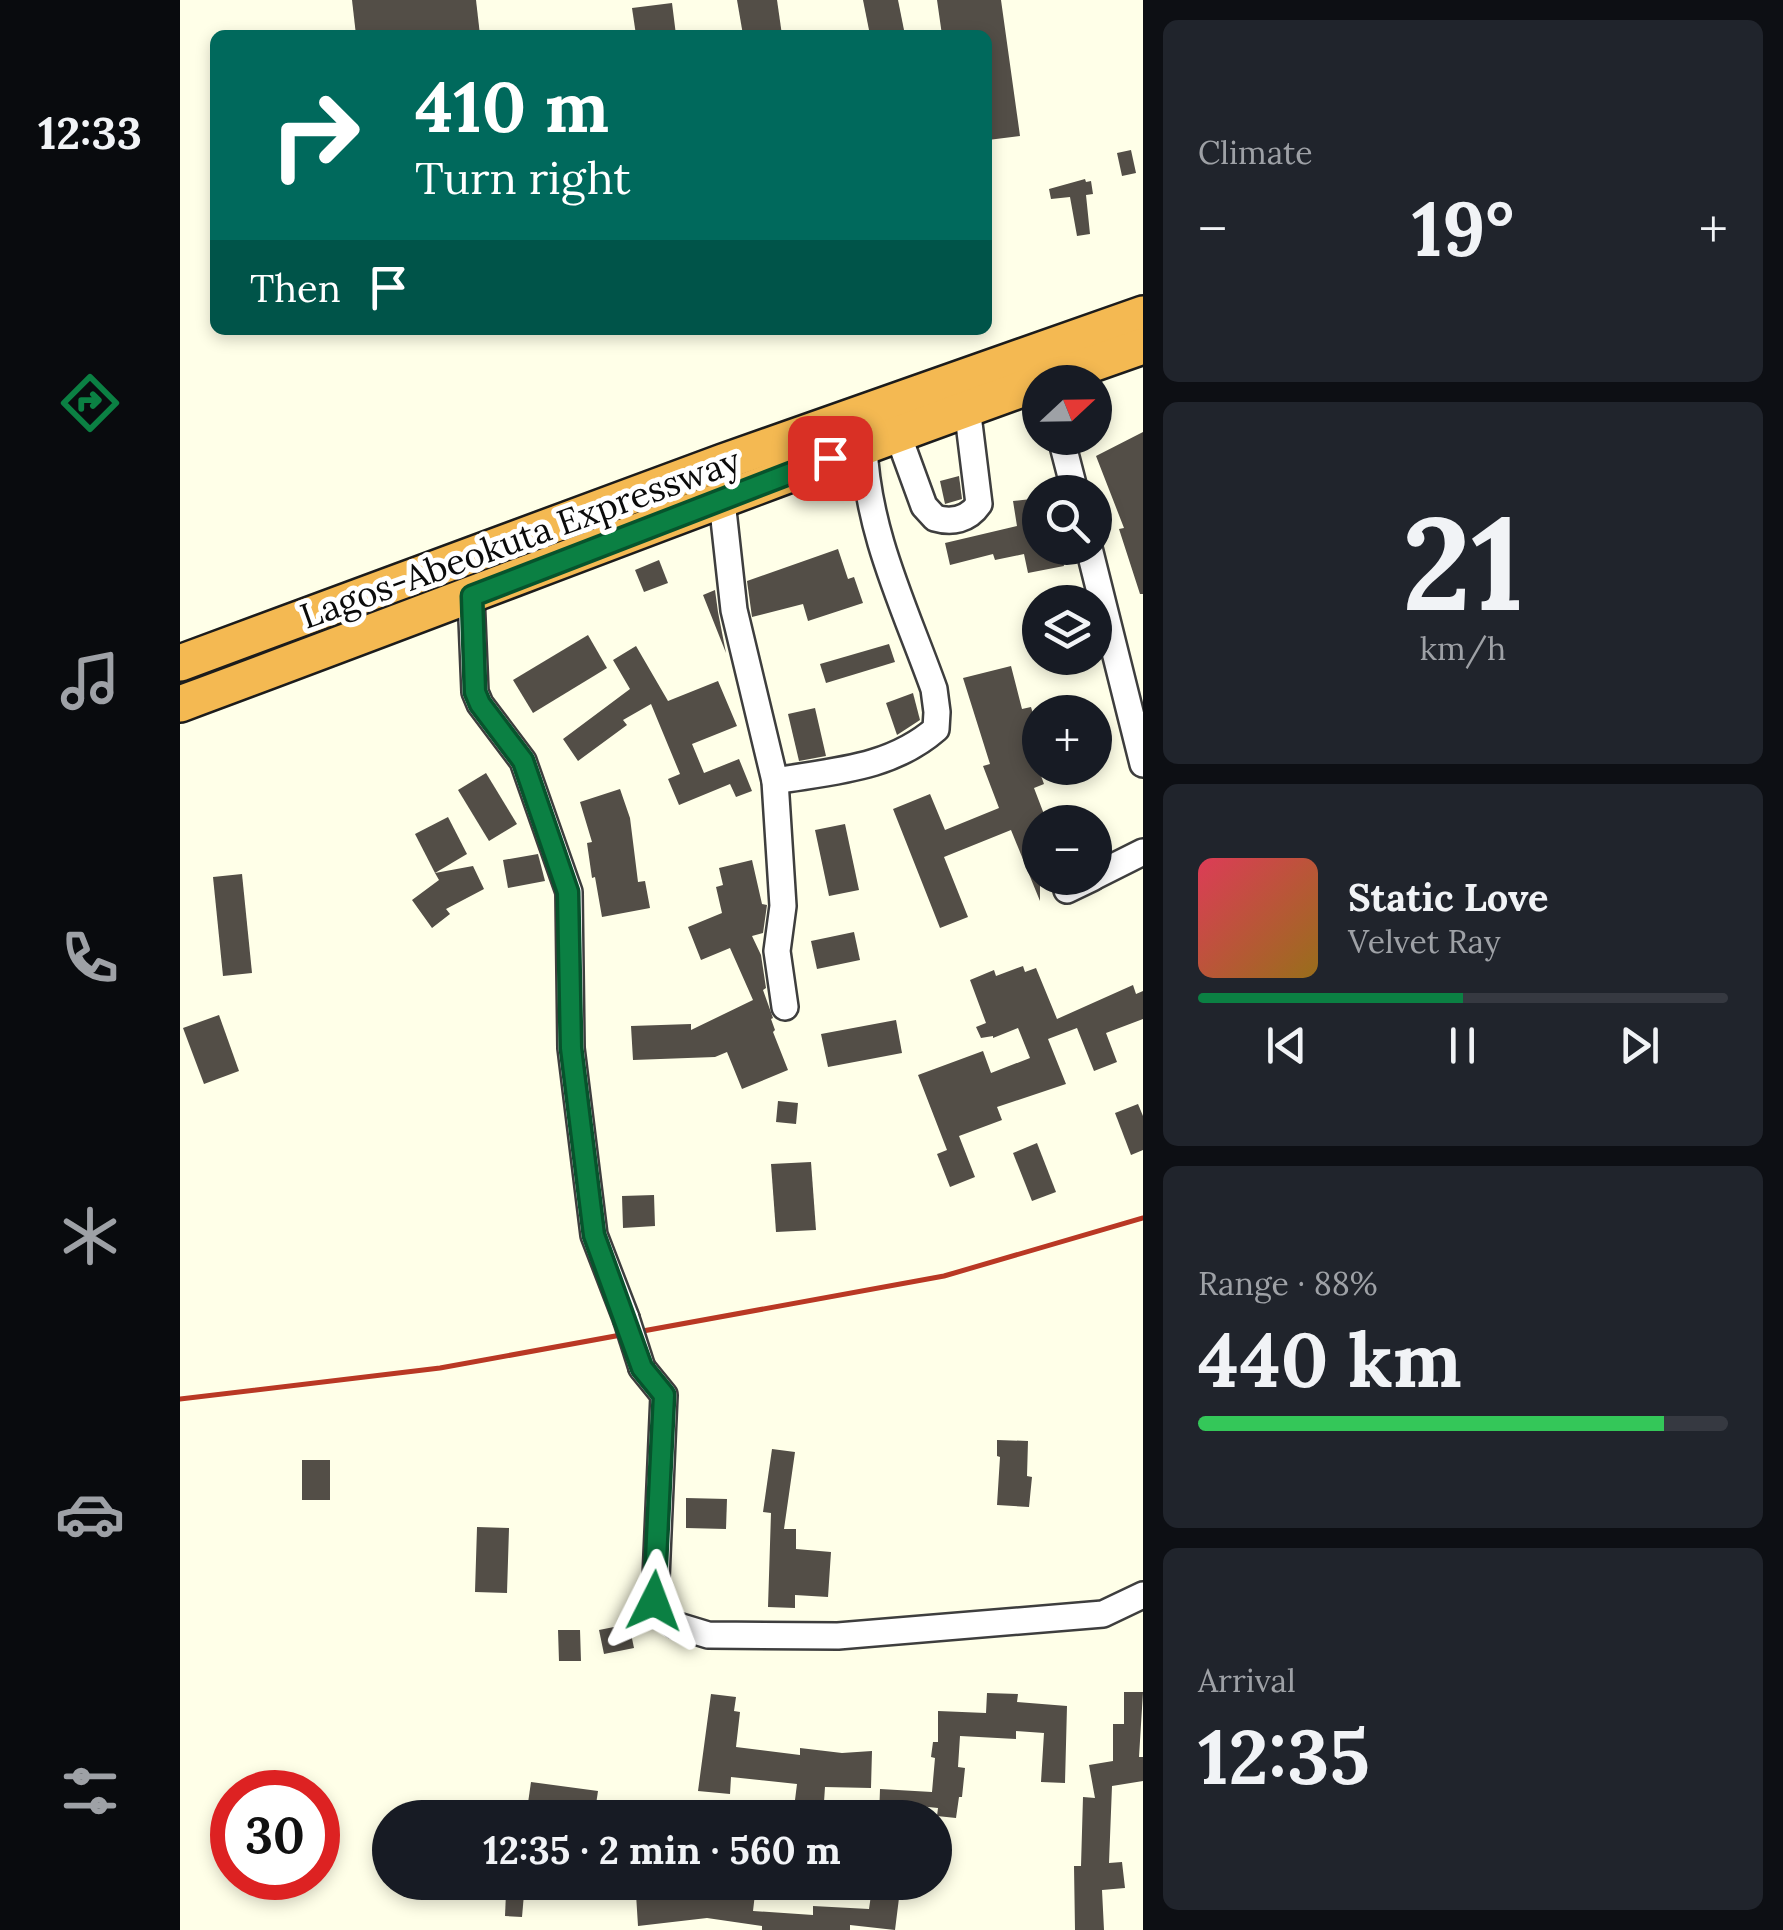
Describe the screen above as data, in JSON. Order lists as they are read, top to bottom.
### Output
{
  "streets": {
    "highway": ["Lagos-Abeokuta Expressway"]
  },
  "north": "right",
  "page": {
    "tabs": "12:33",
    "tile": [
      "Climate",
      ["21", "km/h"],
      ["Range · 88%", "440 km"],
      ["Arrival", "12:35"]
    ],
    "turn": ["410 m", "Turn right"],
    "heat": ["−", "19°", "+"],
    "then": "Then",
    "map_buttons": ["+", "−"],
    "song": ["Static Love", "Velvet Ray"],
    "limit": "30",
    "trip": "12:35 · 2 min · 560 m"
  }
}
